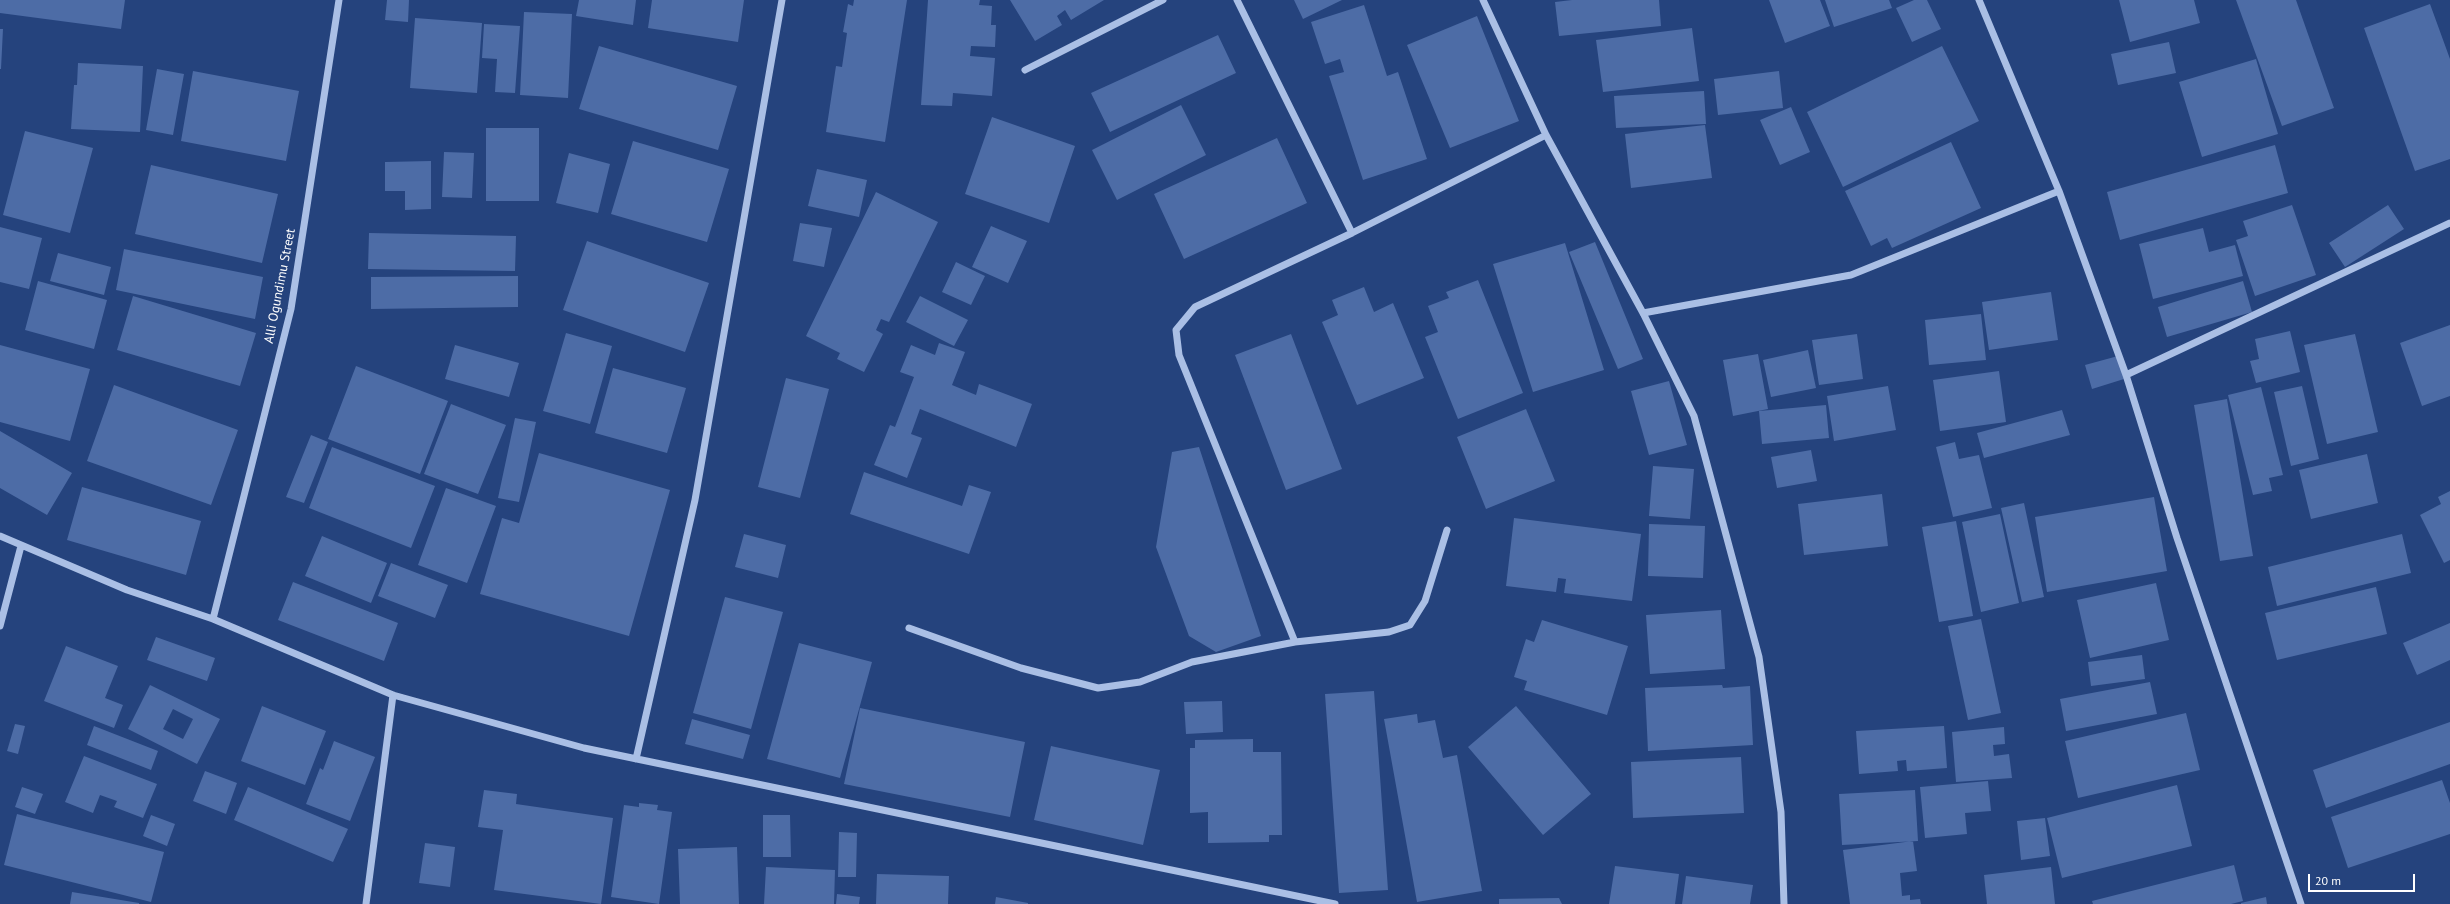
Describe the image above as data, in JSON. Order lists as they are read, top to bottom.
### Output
{
  "streets": {
    "street": ["Alli Ogundimu Street"]
  },
  "scale_bar": "20 m"
}
